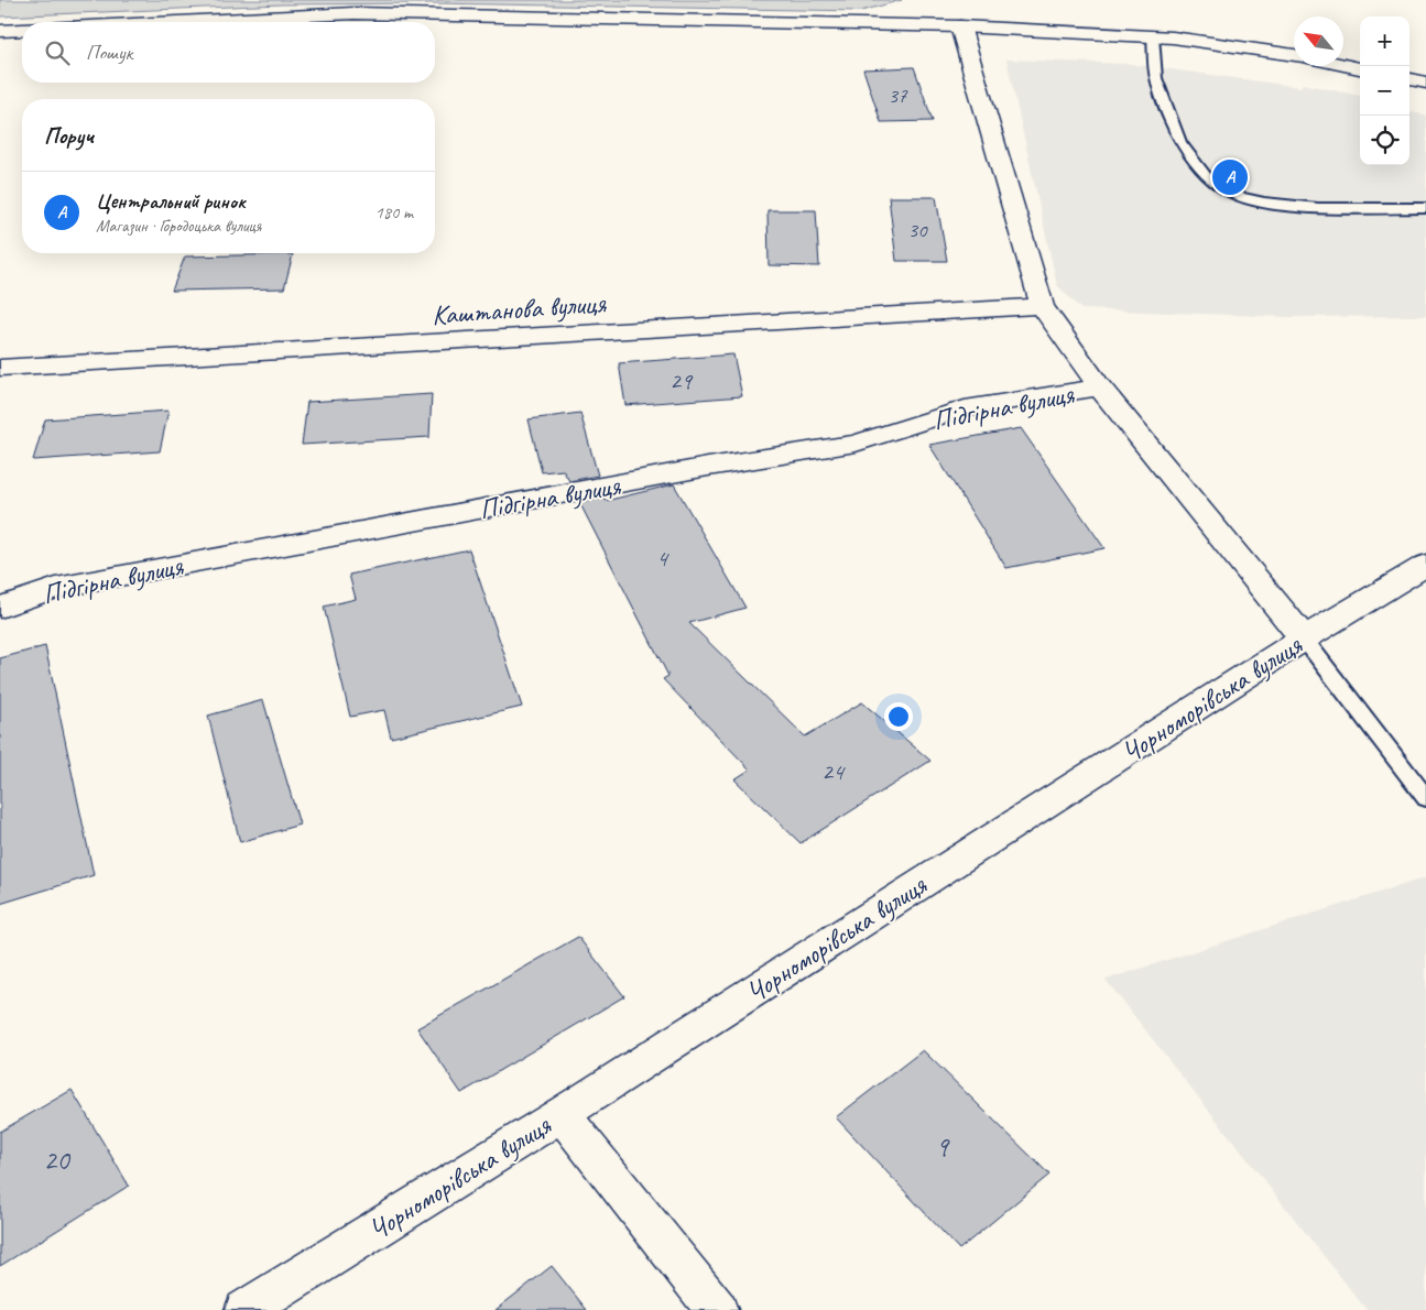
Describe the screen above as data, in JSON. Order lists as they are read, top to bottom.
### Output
{
  "streets": {
    "street": ["Каштанова вулиця", "Підгірна вулиця", "Чорноморівська вулиця"]
  },
  "house_numbers": [
    "37",
    "30",
    "29",
    "4",
    "24",
    "9",
    "20"
  ],
  "north": "top left",
  "page": {
    "map_buttons": ["+", "−"],
    "search": "Пошук",
    "heading": "Поруч",
    "pins": "A",
    "list": [
      {
        "mark": "A",
        "name": "Центральний ринок",
        "note": "Магазин · Городоцька вулиця",
        "value": "180 m"
      }
    ]
  }
}
